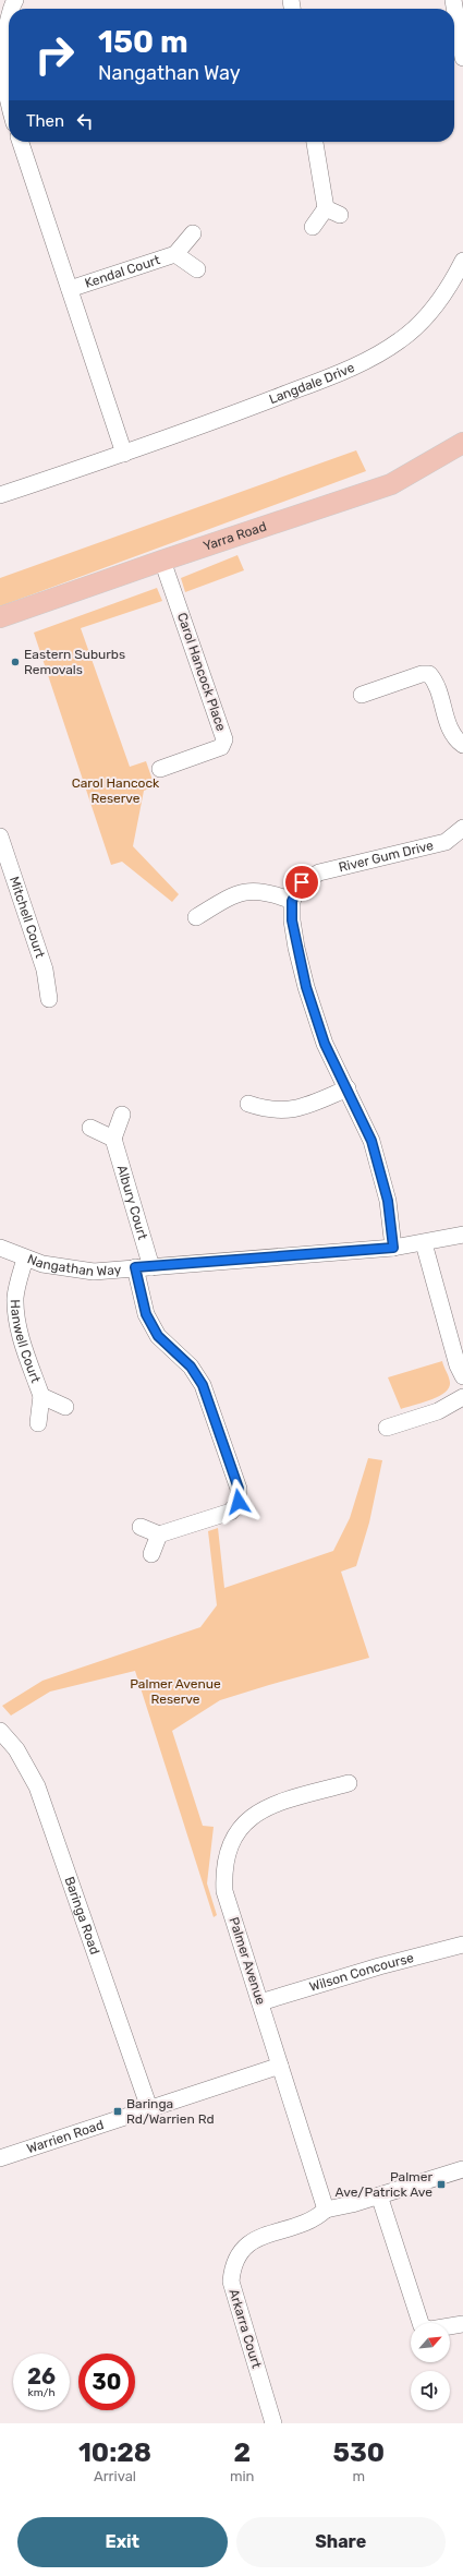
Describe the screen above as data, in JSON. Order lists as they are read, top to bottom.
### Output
{
  "streets": {
    "main road": ["Yarra Road"],
    "street": [
      "Kendal Court",
      "Langdale Drive",
      "Carol Hancock Place",
      "River Gum Drive",
      "Mitchell Court",
      "Albury Court",
      "Nangathan Way",
      "Hanwell Court",
      "Baringa Road",
      "Palmer Avenue",
      "Wilson Concourse",
      "Warrien Road",
      "Arkarra Court"
    ]
  },
  "crossings": [
    ["Yarra Road", "Carol Hancock Place"],
    ["Albury Court", "Nangathan Way"],
    ["Nangathan Way", "Hanwell Court"],
    ["Baringa Road", "Warrien Road"],
    ["Palmer Avenue", "Wilson Concourse"],
    ["Palmer Avenue", "Warrien Road"],
    ["Palmer Avenue", "Arkarra Court"]
  ],
  "parks": ["Carol Hancock Reserve", "Palmer Avenue Reserve"],
  "places": {
    "other": ["Eastern Suburbs Removals"],
    "transit": ["Baringa Rd/Warrien Rd", "Palmer Ave/Patrick Ave"]
  },
  "north": "top right",
  "page": {
    "turn": ["150 m", "Nangathan Way"],
    "then": "Then",
    "speed": "26 km/h",
    "limit": "30",
    "eta": [
      "10:28",
      "Arrival",
      "2",
      "min",
      "530",
      "m"
    ],
    "buttons": ["Exit", "Share"]
  }
}
